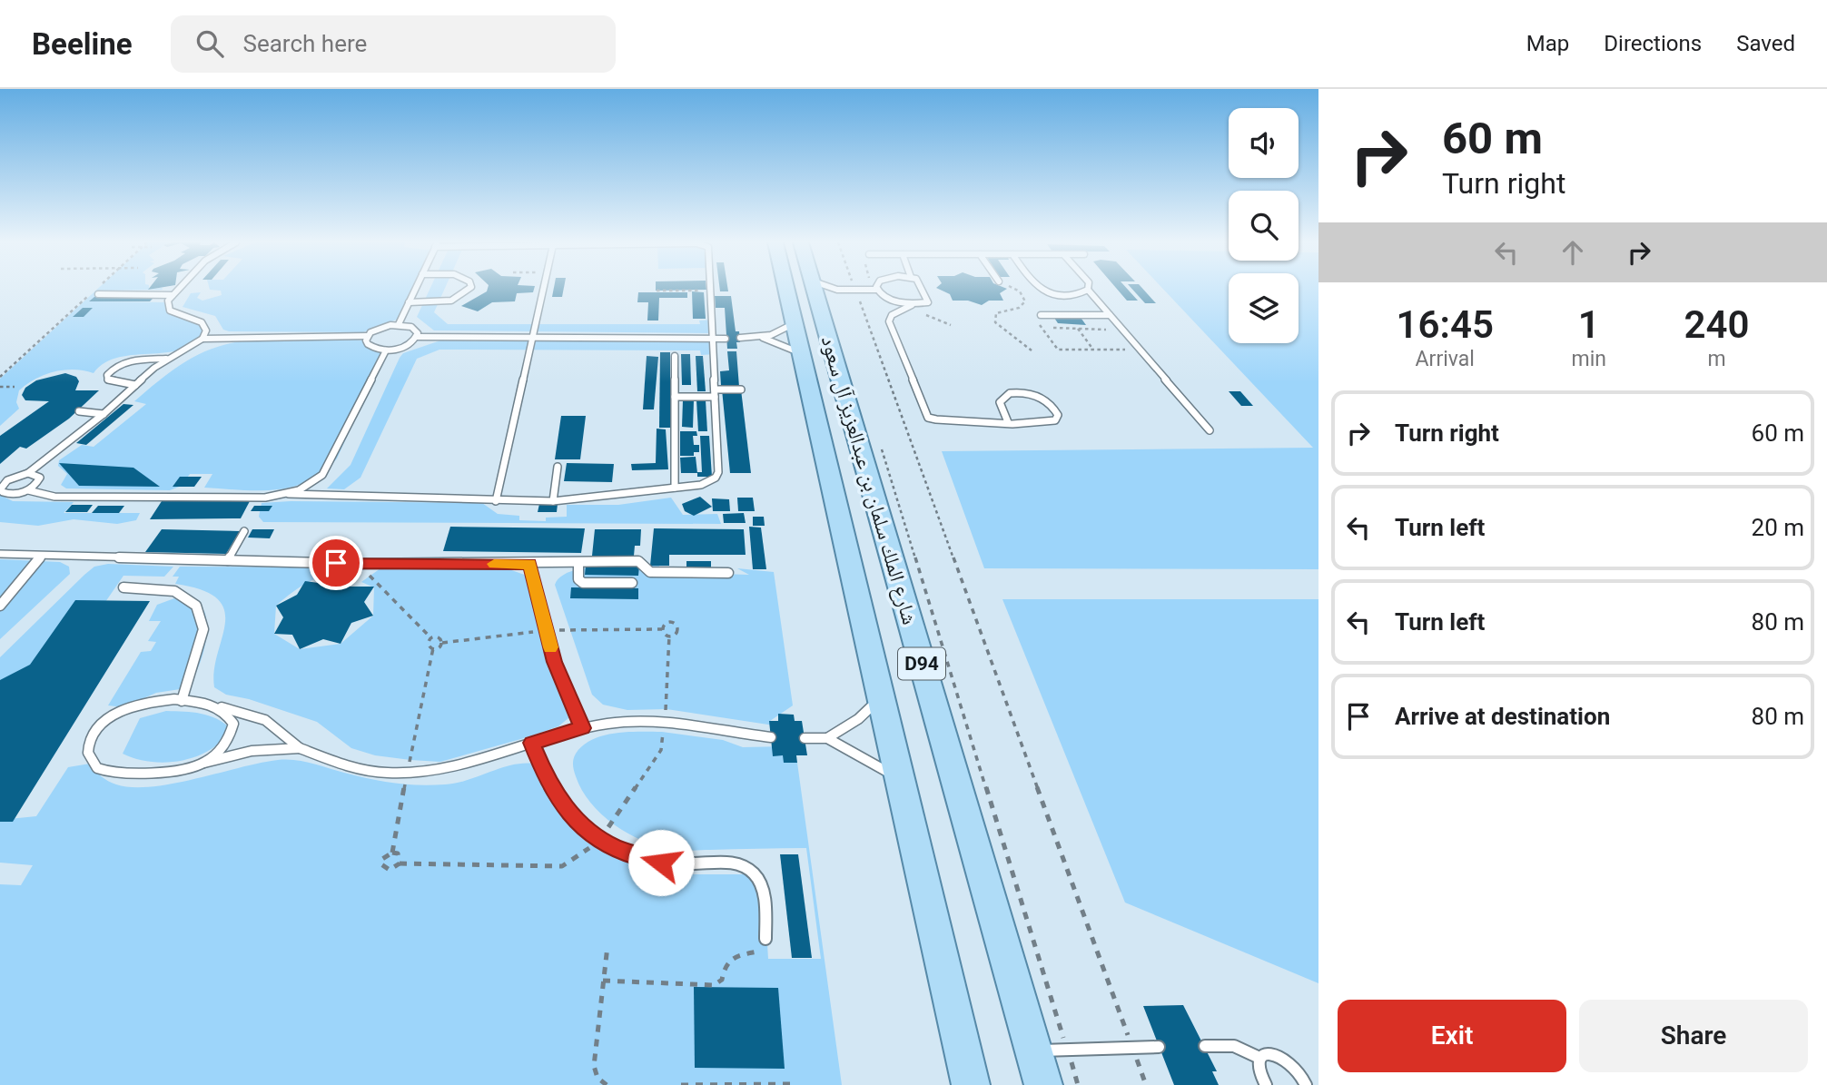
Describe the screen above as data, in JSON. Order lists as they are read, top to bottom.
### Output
{
  "streets": {
    "main road": ["شارع الملك سلمان بن عبدالعزيز آل سعود", "D94"]
  },
  "page": {
    "header": "Beeline",
    "search": "Search here",
    "nav": ["Map", "Directions", "Saved"],
    "turn": ["60 m", "Turn right"],
    "eta": [
      "16:45",
      "Arrival",
      "1",
      "min",
      "240",
      "m"
    ],
    "list": [
      {
        "name": "Turn right",
        "value": "60 m"
      },
      {
        "name": "Turn left",
        "value": "20 m"
      },
      {
        "name": "Turn left",
        "value": "80 m"
      },
      {
        "name": "Arrive at destination",
        "value": "80 m"
      }
    ],
    "buttons": ["Exit", "Share"]
  }
}
